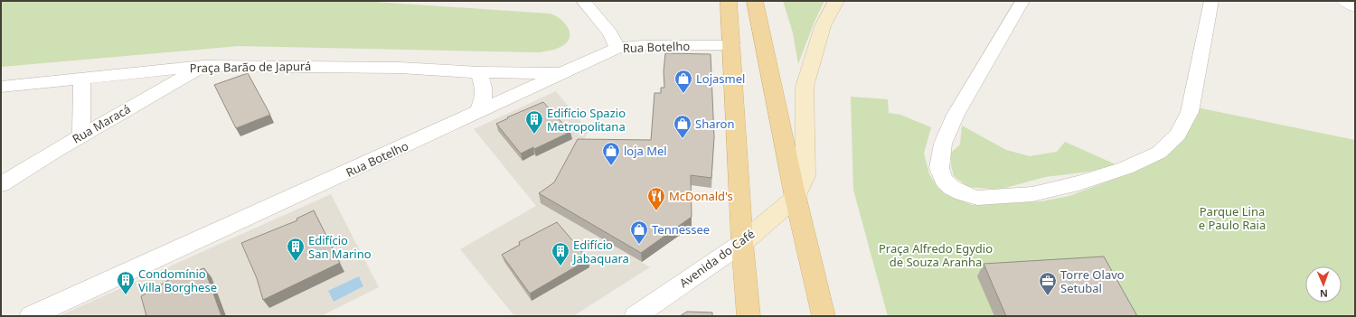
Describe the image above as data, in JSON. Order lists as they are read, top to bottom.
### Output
{
  "streets": {
    "main road": ["Avenida do Café"],
    "street": ["Rua Botelho", "Praça Barão de Japurá", "Rua Maracá"]
  },
  "crossings": [
    ["Rua Botelho", "Praça Barão de Japurá"],
    ["Praça Barão de Japurá", "Rua Maracá"]
  ],
  "parks": ["Parque Lina e Paulo Raia", "Praça Alfredo Egydio de Souza Aranha"],
  "places": {
    "shop": [
      "Lojasmel",
      "Sharon",
      "loja Mel",
      "Tennessee"
    ],
    "building": [
      "Edifício Spazio Metropolitana",
      "Edifício San Marino",
      "Edifício Jabaquara",
      "Condomínio Villa Borghese"
    ],
    "restaurant": ["McDonald's"],
    "office": ["Torre Olavo Setubal"]
  },
  "north": "bottom"
}
